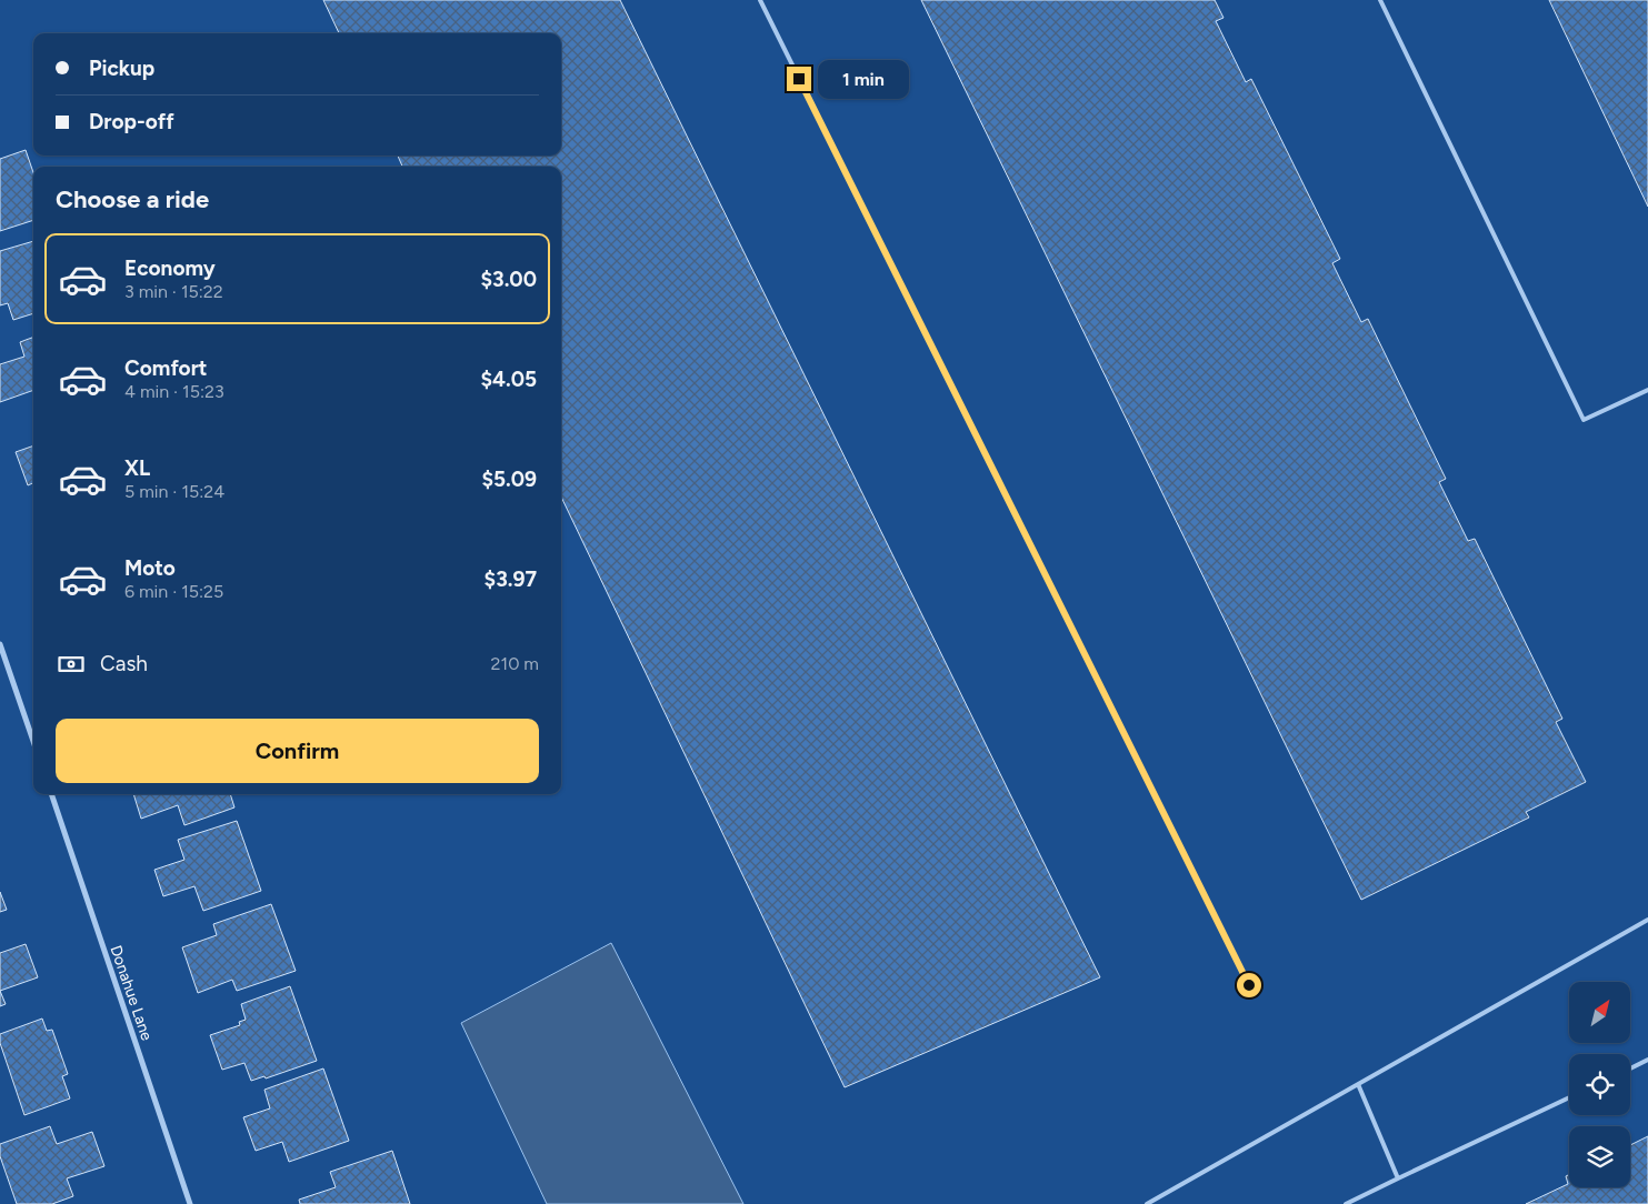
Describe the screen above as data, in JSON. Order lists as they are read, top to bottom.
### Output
{
  "streets": {
    "street": ["Donahue Lane"]
  },
  "north": "top right",
  "page": {
    "banner": ["Pickup", "Drop-off"],
    "bubble": "1 min",
    "heading": "Choose a ride",
    "list": [
      {
        "name": "Economy",
        "note": "3 min · 15:22",
        "value": "$3.00"
      },
      {
        "name": "Comfort",
        "note": "4 min · 15:23",
        "value": "$4.05"
      },
      {
        "name": "XL",
        "note": "5 min · 15:24",
        "value": "$5.09"
      },
      {
        "name": "Moto",
        "note": "6 min · 15:25",
        "value": "$3.97"
      }
    ],
    "pay": ["Cash", "210 m"],
    "buttons": "Confirm"
  }
}
